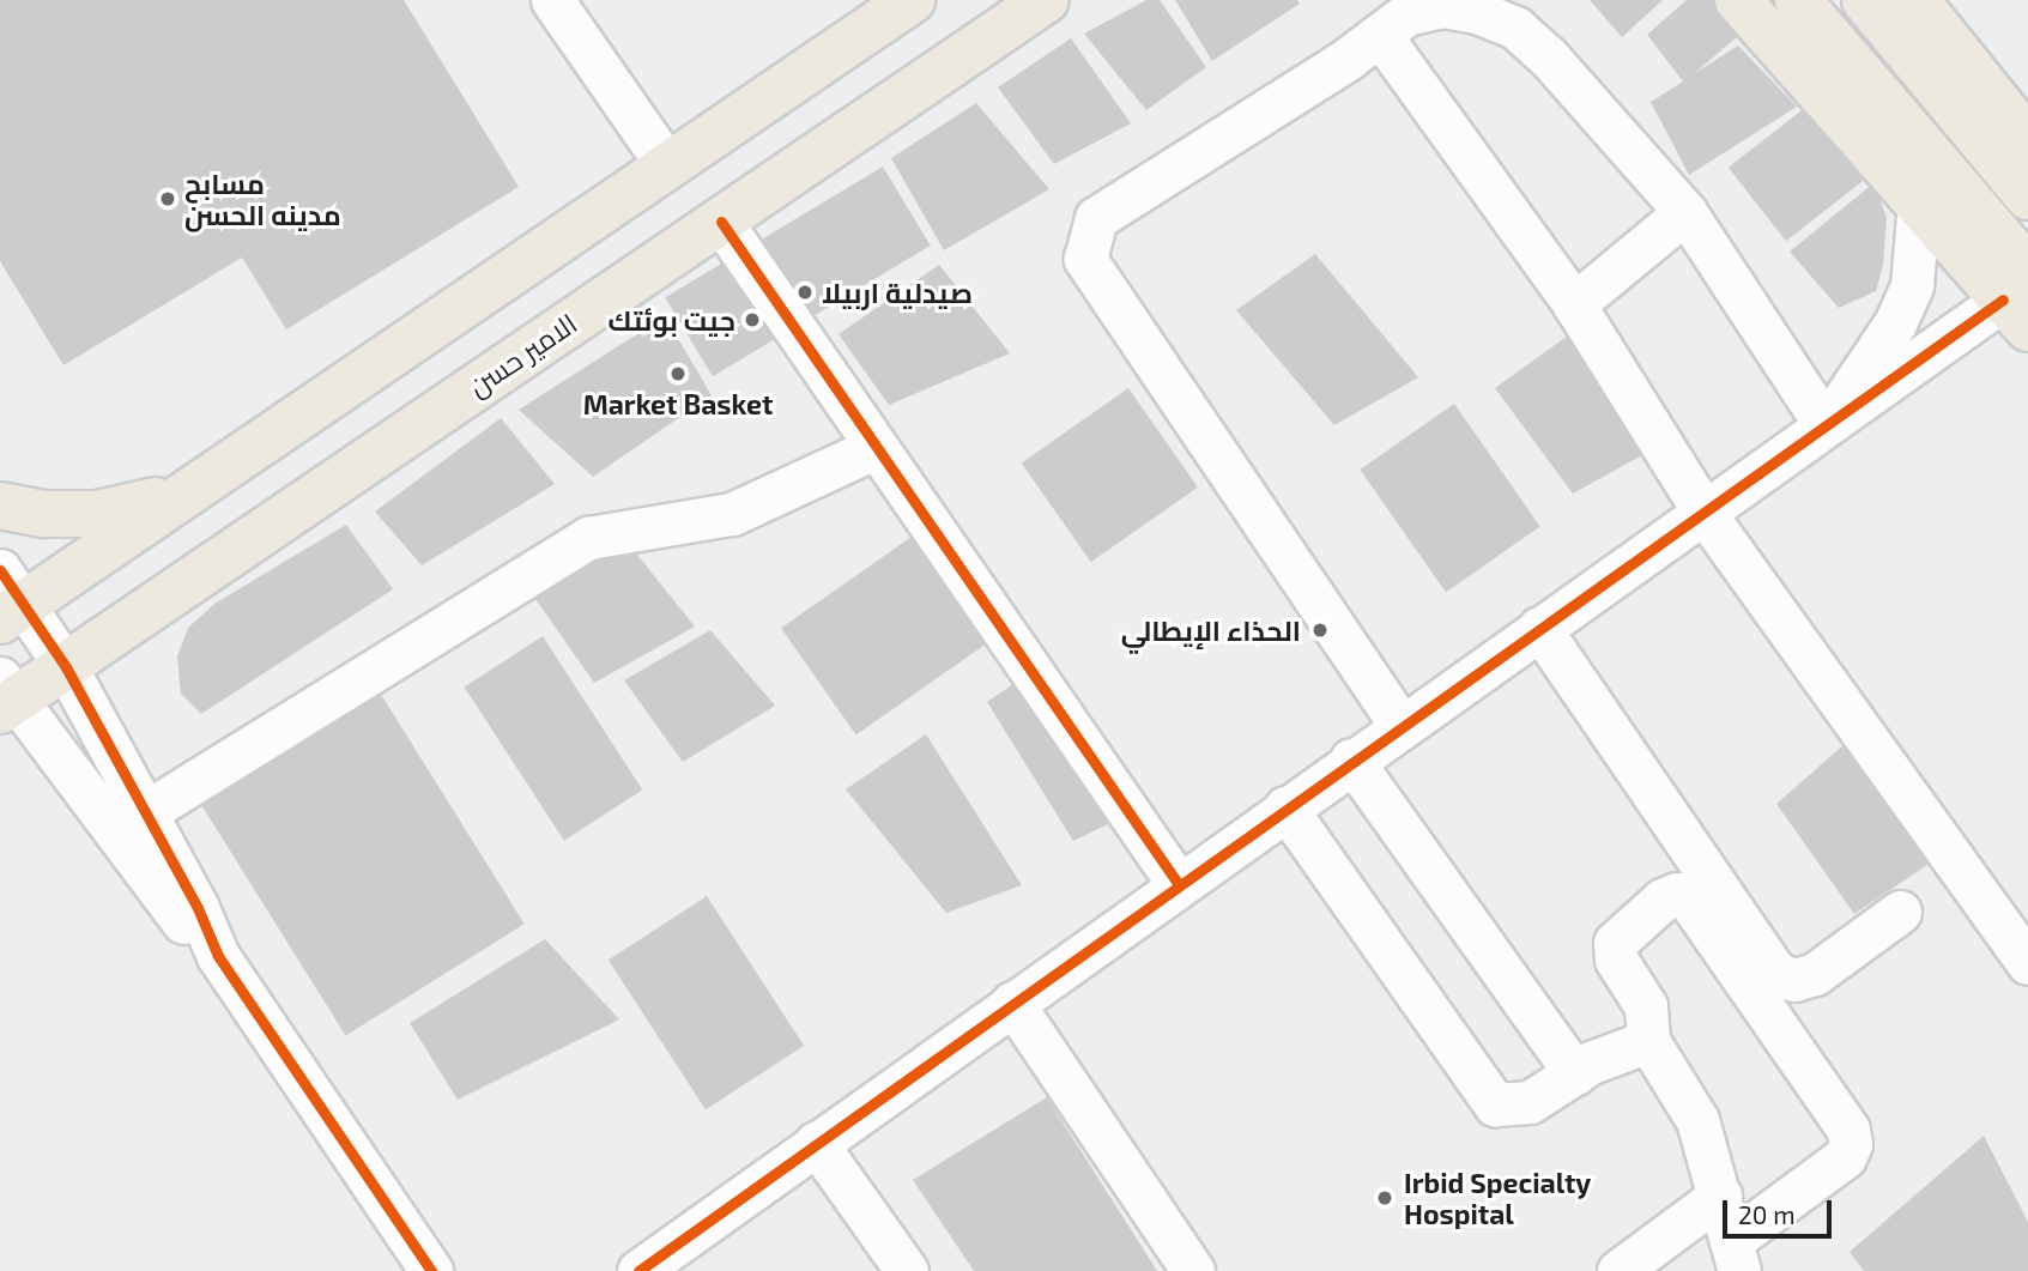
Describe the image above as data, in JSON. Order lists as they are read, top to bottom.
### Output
{
  "streets": {
    "main road": ["الامير حسن"]
  },
  "places": [
    "مسابح مدينه الحسن",
    "صيدلية اربيلا",
    "جيت بوئتك",
    "Market Basket",
    "الحذاء الإيطالي",
    "Irbid Specialty Hospital"
  ],
  "scale_bar": "20 m"
}
